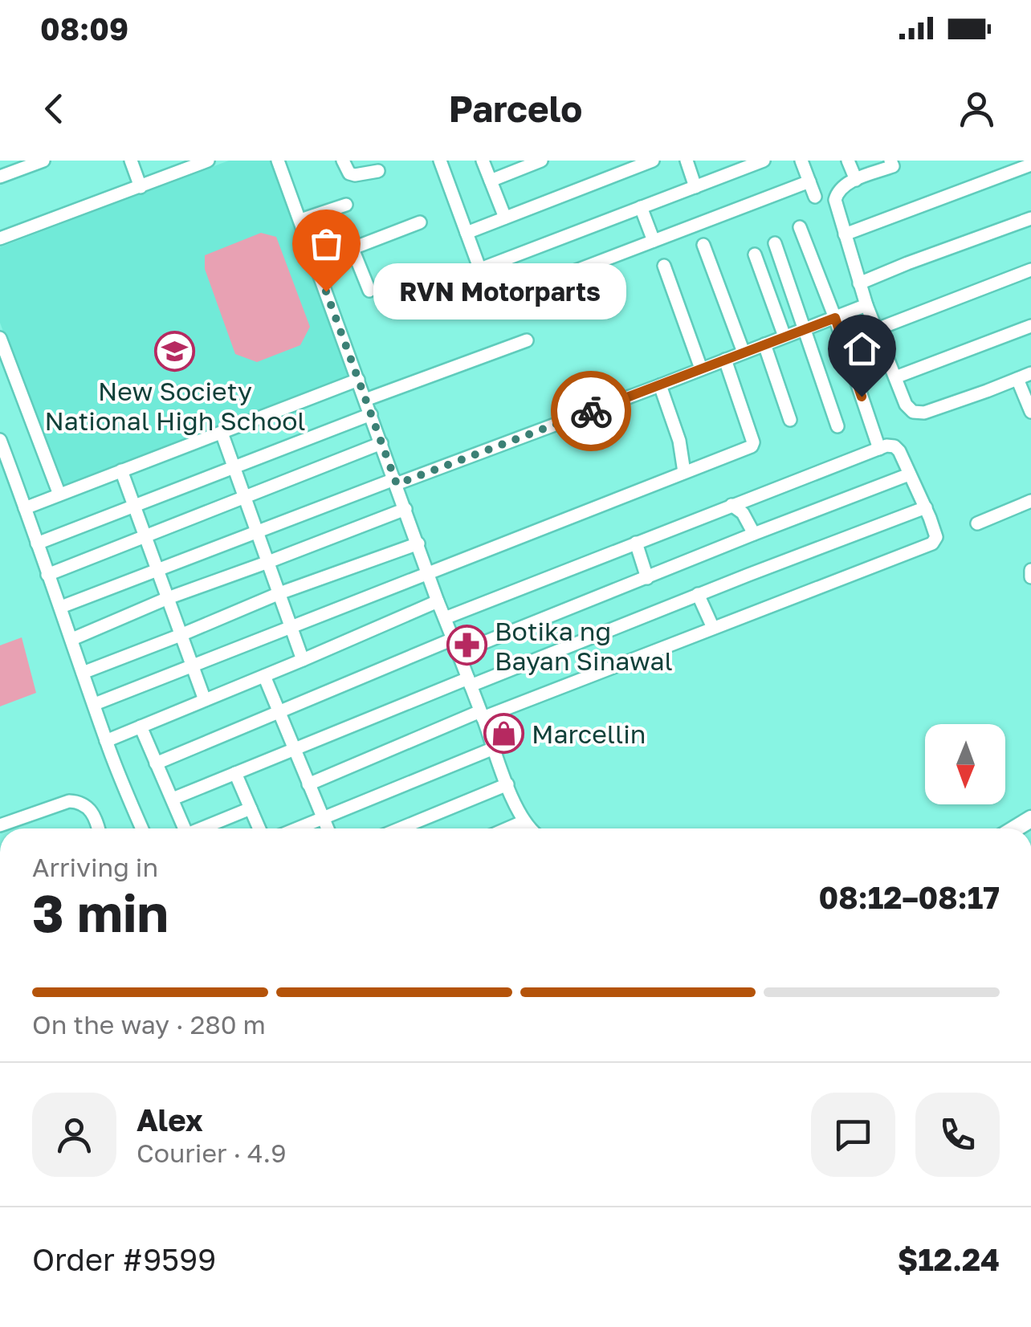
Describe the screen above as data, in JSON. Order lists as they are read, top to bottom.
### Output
{
  "places": {
    "other": ["RVN Motorparts"],
    "school or university": ["New Society National High School"],
    "pharmacy": ["Botika ng Bayan Sinawal"],
    "shop": ["Marcellin"]
  },
  "north": "bottom",
  "page": {
    "status": "08:09",
    "header": "Parcelo",
    "bubble": "RVN Motorparts",
    "heading": ["3 min", "Arriving in", "08:12–08:17"],
    "panel": [
      "Alex",
      "Courier · 4.9",
      "Order #9599",
      "$12.24"
    ],
    "bar": "On the way · 280 m"
  }
}
